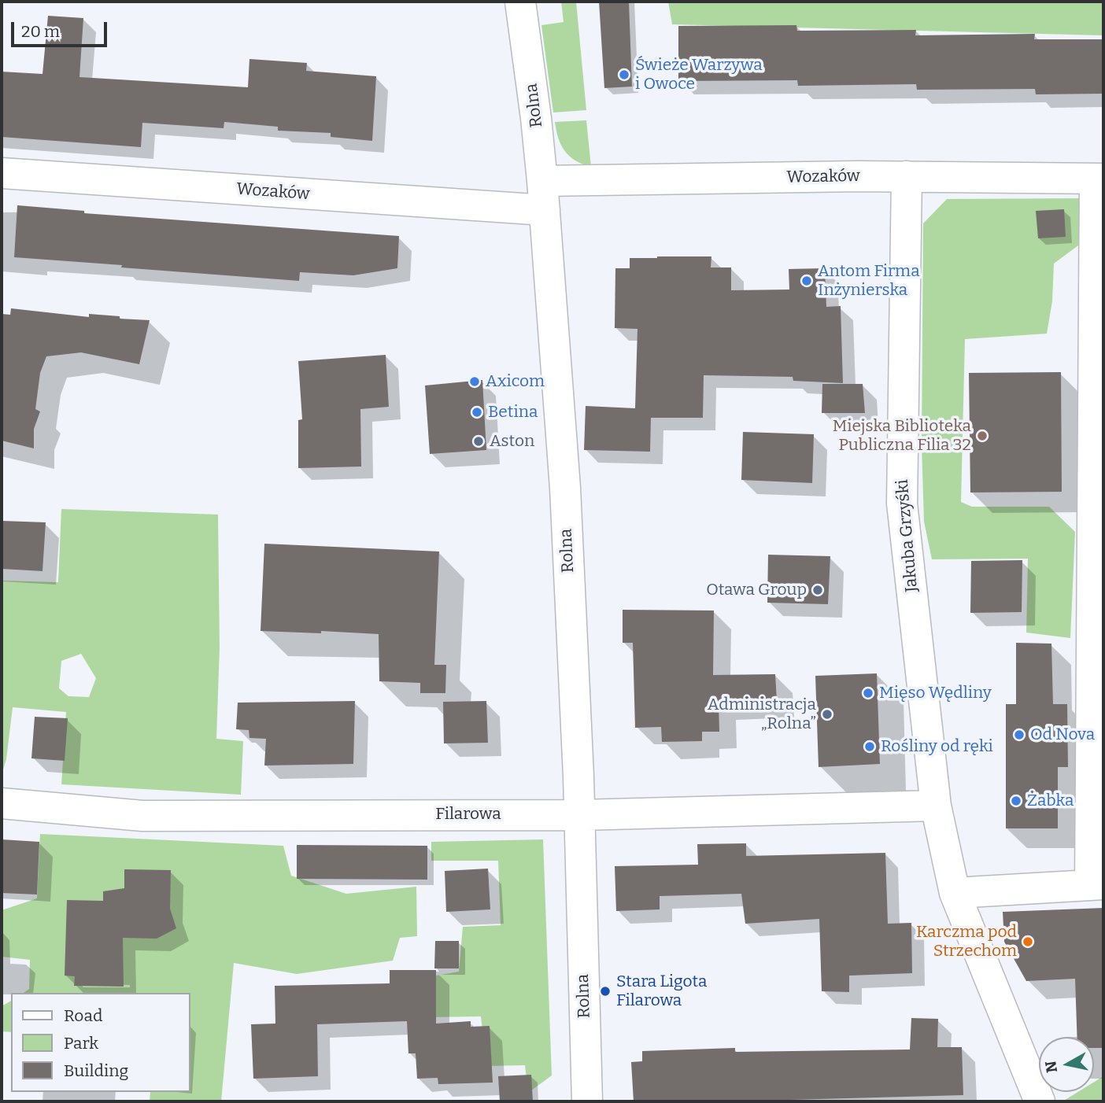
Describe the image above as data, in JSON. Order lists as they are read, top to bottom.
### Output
{
  "streets": {
    "street": [
      "Rolna",
      "Wozaków",
      "Jakuba Grzyśki",
      "Filarowa"
    ]
  },
  "crossings": [
    ["Rolna", "Wozaków"],
    ["Rolna", "Filarowa"],
    ["Wozaków", "Jakuba Grzyśki"],
    ["Jakuba Grzyśki", "Filarowa"]
  ],
  "places": [
    "Świeże Warzywa i Owoce",
    "Antom Firma Inżynierska",
    "Axicom",
    "Betina",
    "Miejska Biblioteka Publiczna Filia 32",
    "Aston",
    "Otawa Group",
    "Mięso Wędliny",
    "Administracja „Rolna”",
    "Od Nova",
    "Rośliny od ręki",
    "Żabka",
    "Karczma pod Strzechom",
    "Stara Ligota Filarowa"
  ],
  "legend": ["Road", "Park", "Building"],
  "scale_bar": "20 m",
  "north": "left"
}
